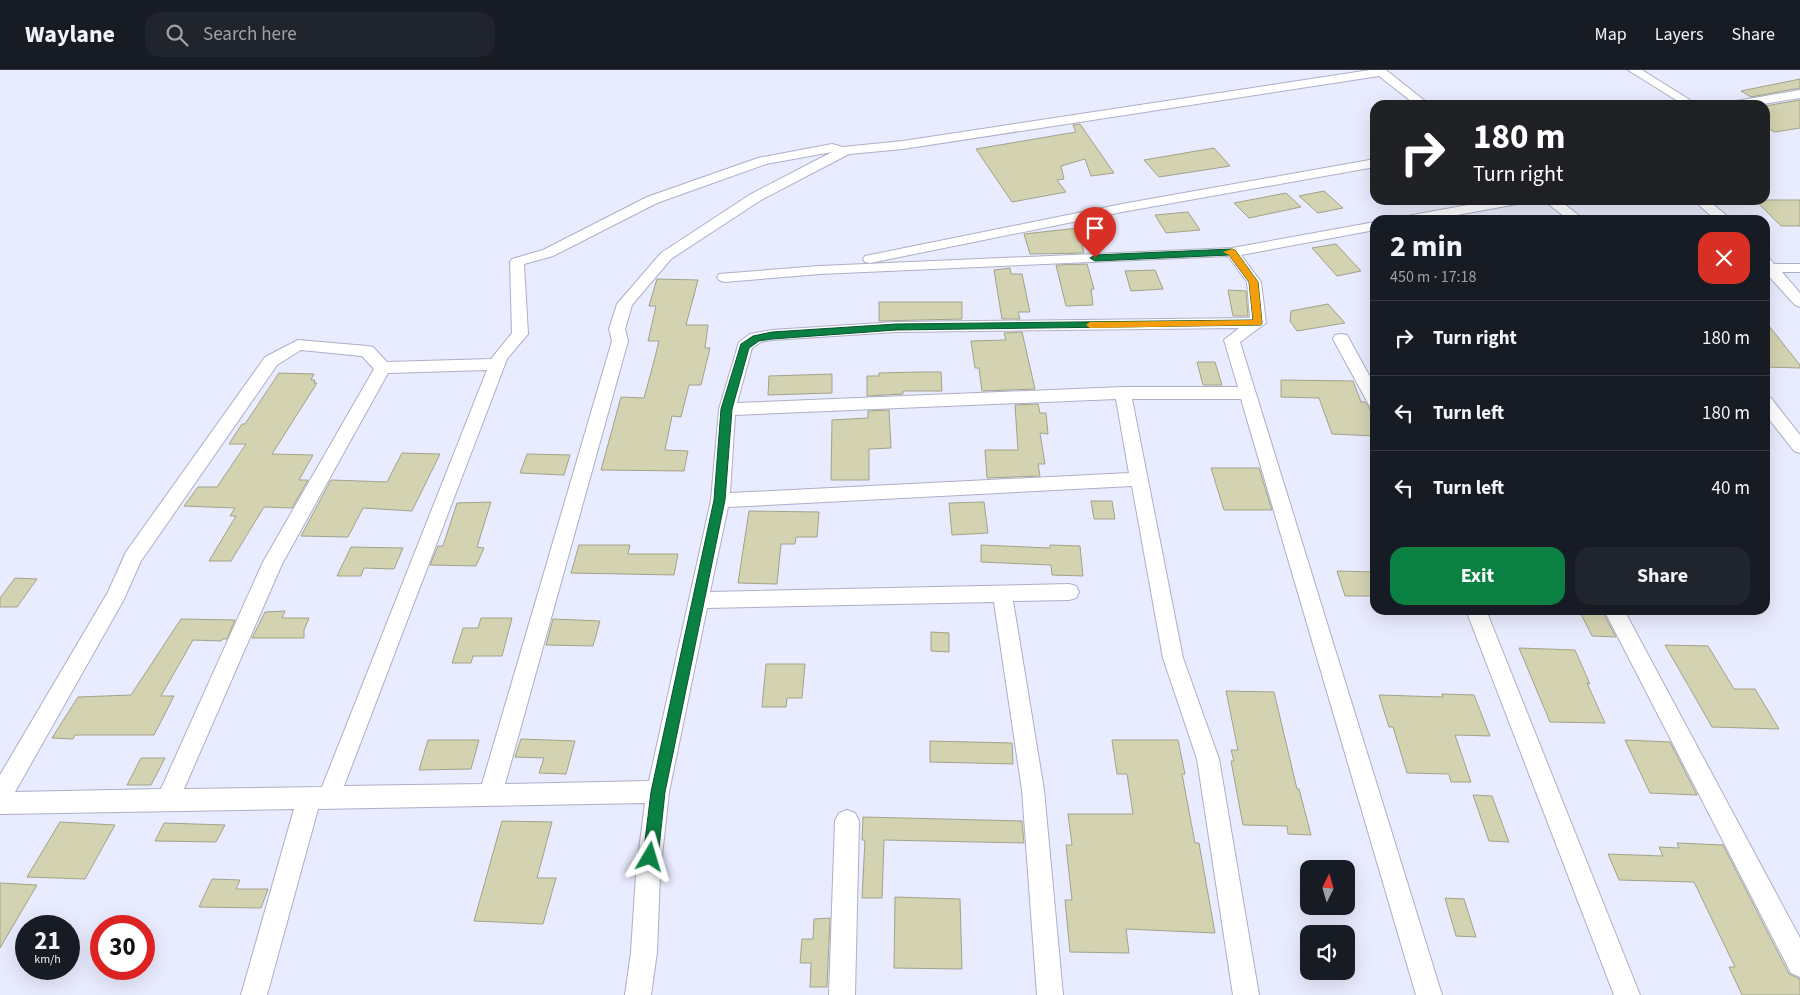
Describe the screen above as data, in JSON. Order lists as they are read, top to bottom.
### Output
{
  "north": "top",
  "page": {
    "header": "Waylane",
    "search": "Search here",
    "nav": ["Map", "Layers", "Share"],
    "turn": ["180 m", "Turn right"],
    "heading": ["2 min", "450 m · 17:18"],
    "list": [
      {
        "name": "Turn right",
        "value": "180 m"
      },
      {
        "name": "Turn left",
        "value": "180 m"
      },
      {
        "name": "Turn left",
        "value": "40 m"
      }
    ],
    "buttons": ["Exit", "Share"],
    "speed": "21 km/h",
    "limit": "30"
  }
}
